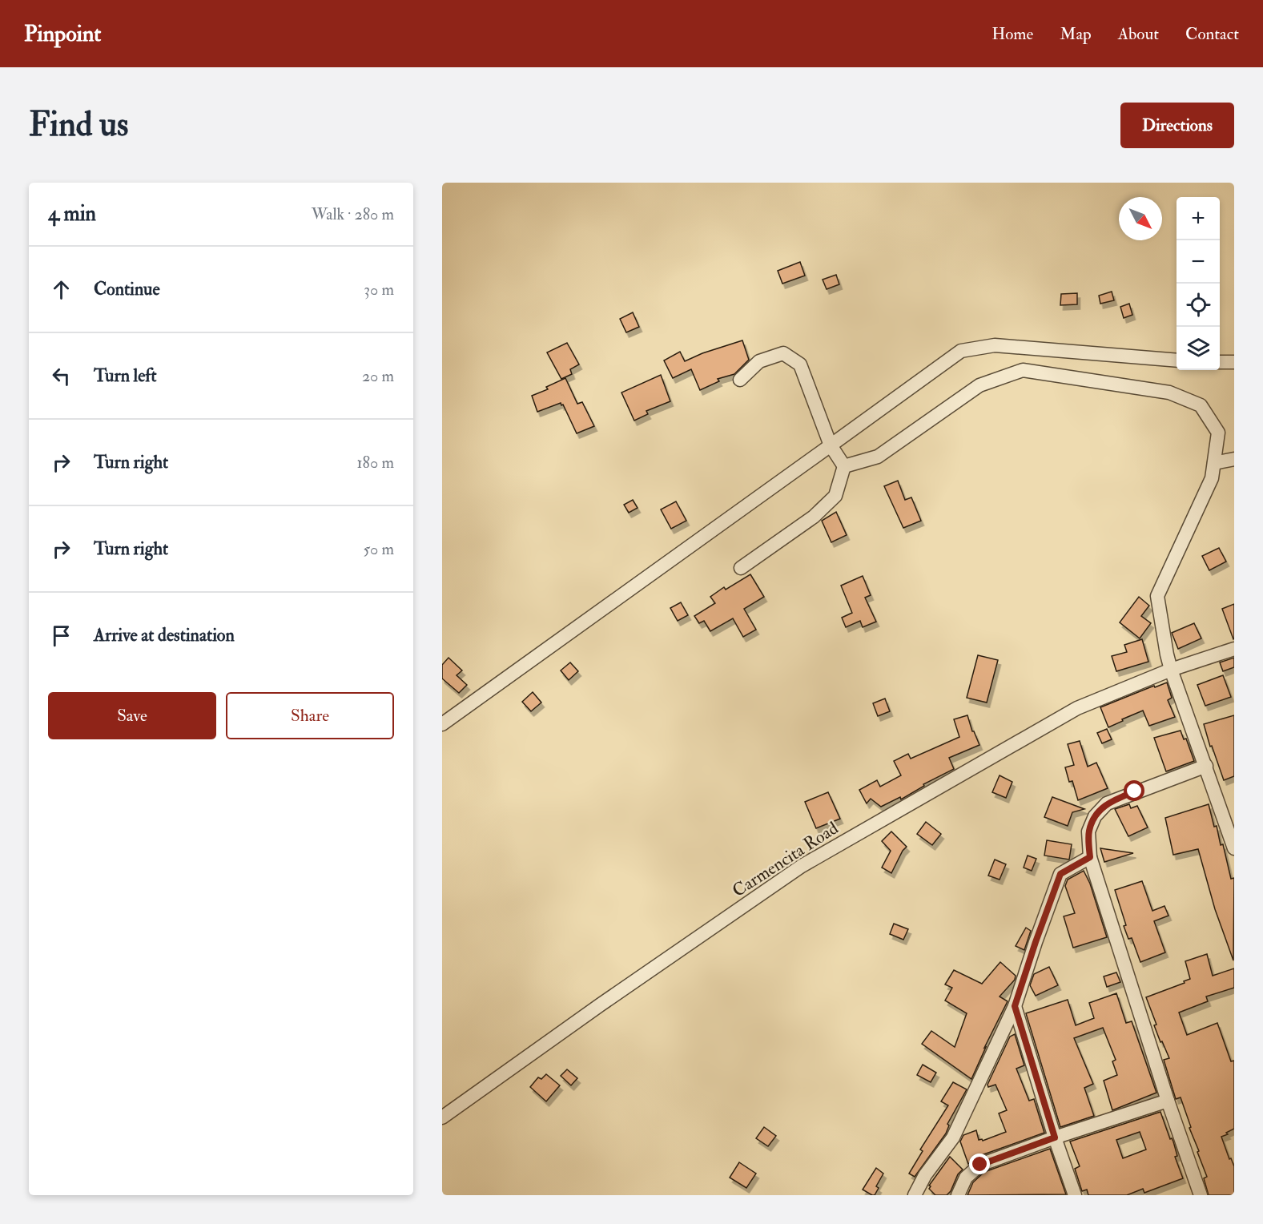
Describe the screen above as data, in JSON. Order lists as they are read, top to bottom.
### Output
{
  "streets": {
    "street": ["Carmencita Road"]
  },
  "north": "bottom right",
  "page": {
    "header": "Pinpoint",
    "nav": [
      "Home",
      "Map",
      "About",
      "Contact"
    ],
    "buttons": [
      "Directions",
      ["Save", "Share"]
    ],
    "title": "Find us",
    "heading": ["4 min", "Walk · 280 m"],
    "map_buttons": ["+", "−"],
    "list": [
      ["Continue", "30 m"],
      ["Turn left", "20 m"],
      ["Turn right", "180 m"],
      ["Turn right", "50 m"],
      "Arrive at destination"
    ]
  }
}
